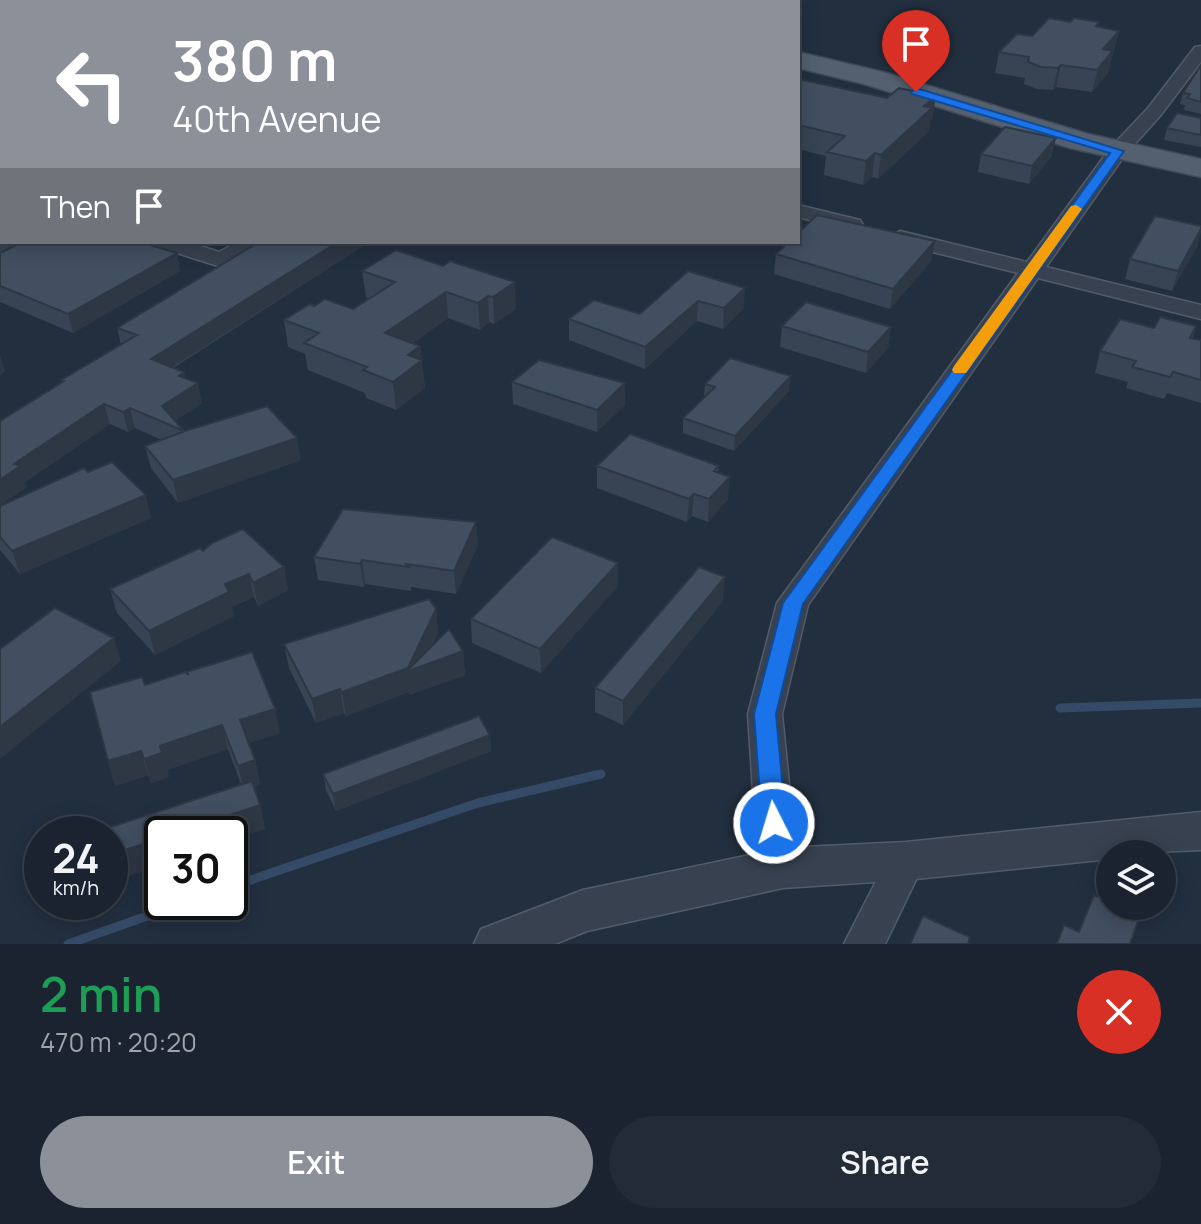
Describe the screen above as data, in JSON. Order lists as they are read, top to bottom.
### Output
{
  "page": {
    "turn": ["380 m", "40th Avenue"],
    "then": "Then",
    "speed": "24 km/h",
    "limit": "30",
    "heading": ["2 min", "470 m · 20:20"],
    "buttons": ["Exit", "Share"]
  }
}
